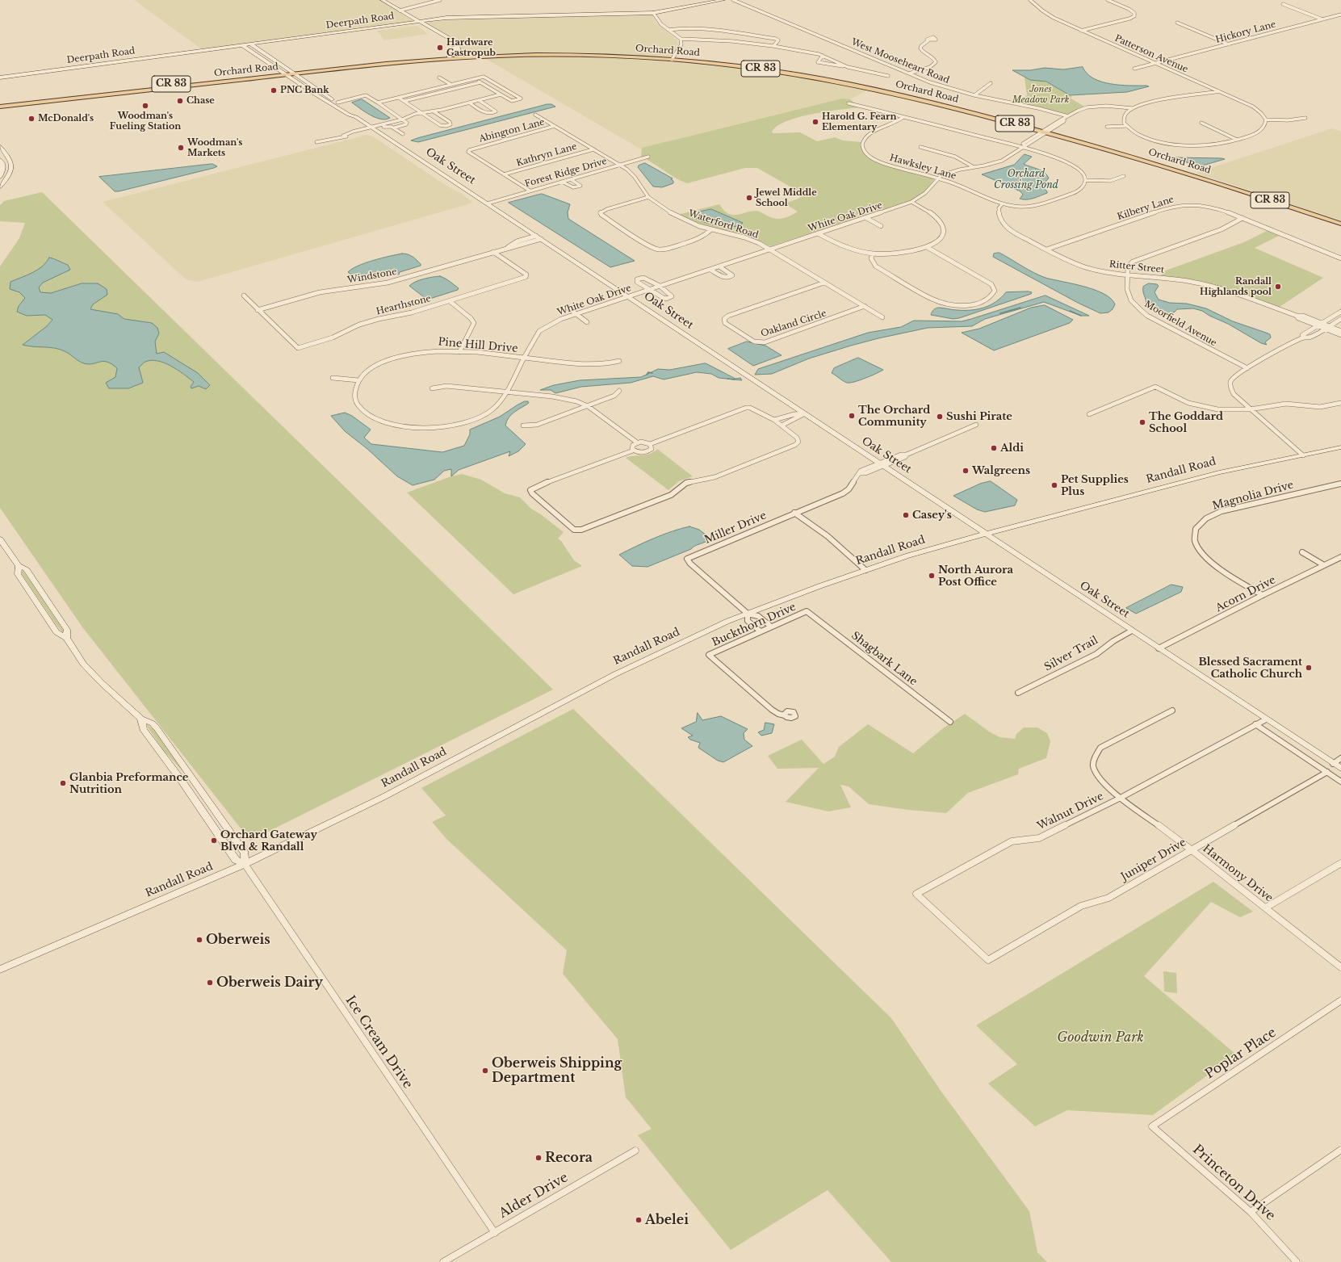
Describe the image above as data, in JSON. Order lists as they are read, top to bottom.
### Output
{
  "streets": {
    "main road": ["Orchard Road", "CR 83"],
    "street": [
      "Deerpath Road",
      "Hickory Lane",
      "Patterson Avenue",
      "West Mooseheart Road",
      "Abington Lane",
      "Kathryn Lane",
      "Oak Street",
      "Hawksley Lane",
      "Forest Ridge Drive",
      "Kilbery Lane",
      "White Oak Drive",
      "Waterford Road",
      "Ritter Street",
      "Windstone",
      "Hearthstone",
      "Oakland Circle",
      "Moorfield Avenue",
      "Pine Hill Drive",
      "Randall Road",
      "Magnolia Drive",
      "Miller Drive",
      "Acorn Drive",
      "Buckthorn Drive",
      "Silver Trail",
      "Shagbark Lane",
      "Walnut Drive",
      "Juniper Drive",
      "Harmony Drive",
      "Ice Cream Drive",
      "Poplar Place",
      "Princeton Drive",
      "Alder Drive"
    ]
  },
  "crossings": [
    ["Deerpath Road", "Oak Street"],
    ["Hickory Lane", "Patterson Avenue"],
    ["Orchard Road", "Oak Street"],
    ["Orchard Road", "White Oak Drive"],
    ["West Mooseheart Road", "White Oak Drive"],
    ["Abington Lane", "Kathryn Lane"],
    ["Abington Lane", "Forest Ridge Drive"],
    ["Abington Lane", "Waterford Road"],
    ["Kathryn Lane", "Waterford Road"],
    ["Oak Street", "Forest Ridge Drive"],
    ["Oak Street", "White Oak Drive"],
    ["Oak Street", "Windstone"],
    ["Oak Street", "Randall Road"],
    ["Oak Street", "Miller Drive"],
    ["Oak Street", "Acorn Drive"],
    ["Oak Street", "Silver Trail"],
    ["Oak Street", "Walnut Drive"],
    ["Hawksley Lane", "White Oak Drive"],
    ["Hawksley Lane", "Ritter Street"],
    ["Forest Ridge Drive", "Waterford Road"],
    ["Kilbery Lane", "Ritter Street"],
    ["Kilbery Lane", "Moorfield Avenue"],
    ["White Oak Drive", "Waterford Road"],
    ["White Oak Drive", "Pine Hill Drive"],
    ["Waterford Road", "Oakland Circle"],
    ["Ritter Street", "Moorfield Avenue"],
    ["Windstone", "Hearthstone"],
    ["Randall Road", "Miller Drive"],
    ["Randall Road", "Ice Cream Drive"],
    ["Magnolia Drive", "Acorn Drive"],
    ["Buckthorn Drive", "Shagbark Lane"],
    ["Walnut Drive", "Juniper Drive"],
    ["Walnut Drive", "Harmony Drive"],
    ["Juniper Drive", "Harmony Drive"],
    ["Ice Cream Drive", "Alder Drive"],
    ["Poplar Place", "Princeton Drive"]
  ],
  "water": ["Orchard Crossing Pond"],
  "parks": ["Jones Meadow Park", "Goodwin Park"],
  "places": [
    "Hardware Gastropub",
    "PNC Bank",
    "Chase",
    "Woodman's Fueling Station",
    "McDonald's",
    "Harold G. Fearn Elementary",
    "Woodman's Markets",
    "Jewel Middle School",
    "Randall Highlands pool",
    "The Orchard Community",
    "Sushi Pirate",
    "The Goddard School",
    "Aldi",
    "Walgreens",
    "Pet Supplies Plus",
    "Casey's",
    "North Aurora Post Office",
    "Blessed Sacrament Catholic Church",
    "Glanbia Preformance Nutrition",
    "Orchard Gateway Blvd & Randall",
    "Oberweis",
    "Oberweis Dairy",
    "Oberweis Shipping Department",
    "Recora",
    "Abelei"
  ]
}
